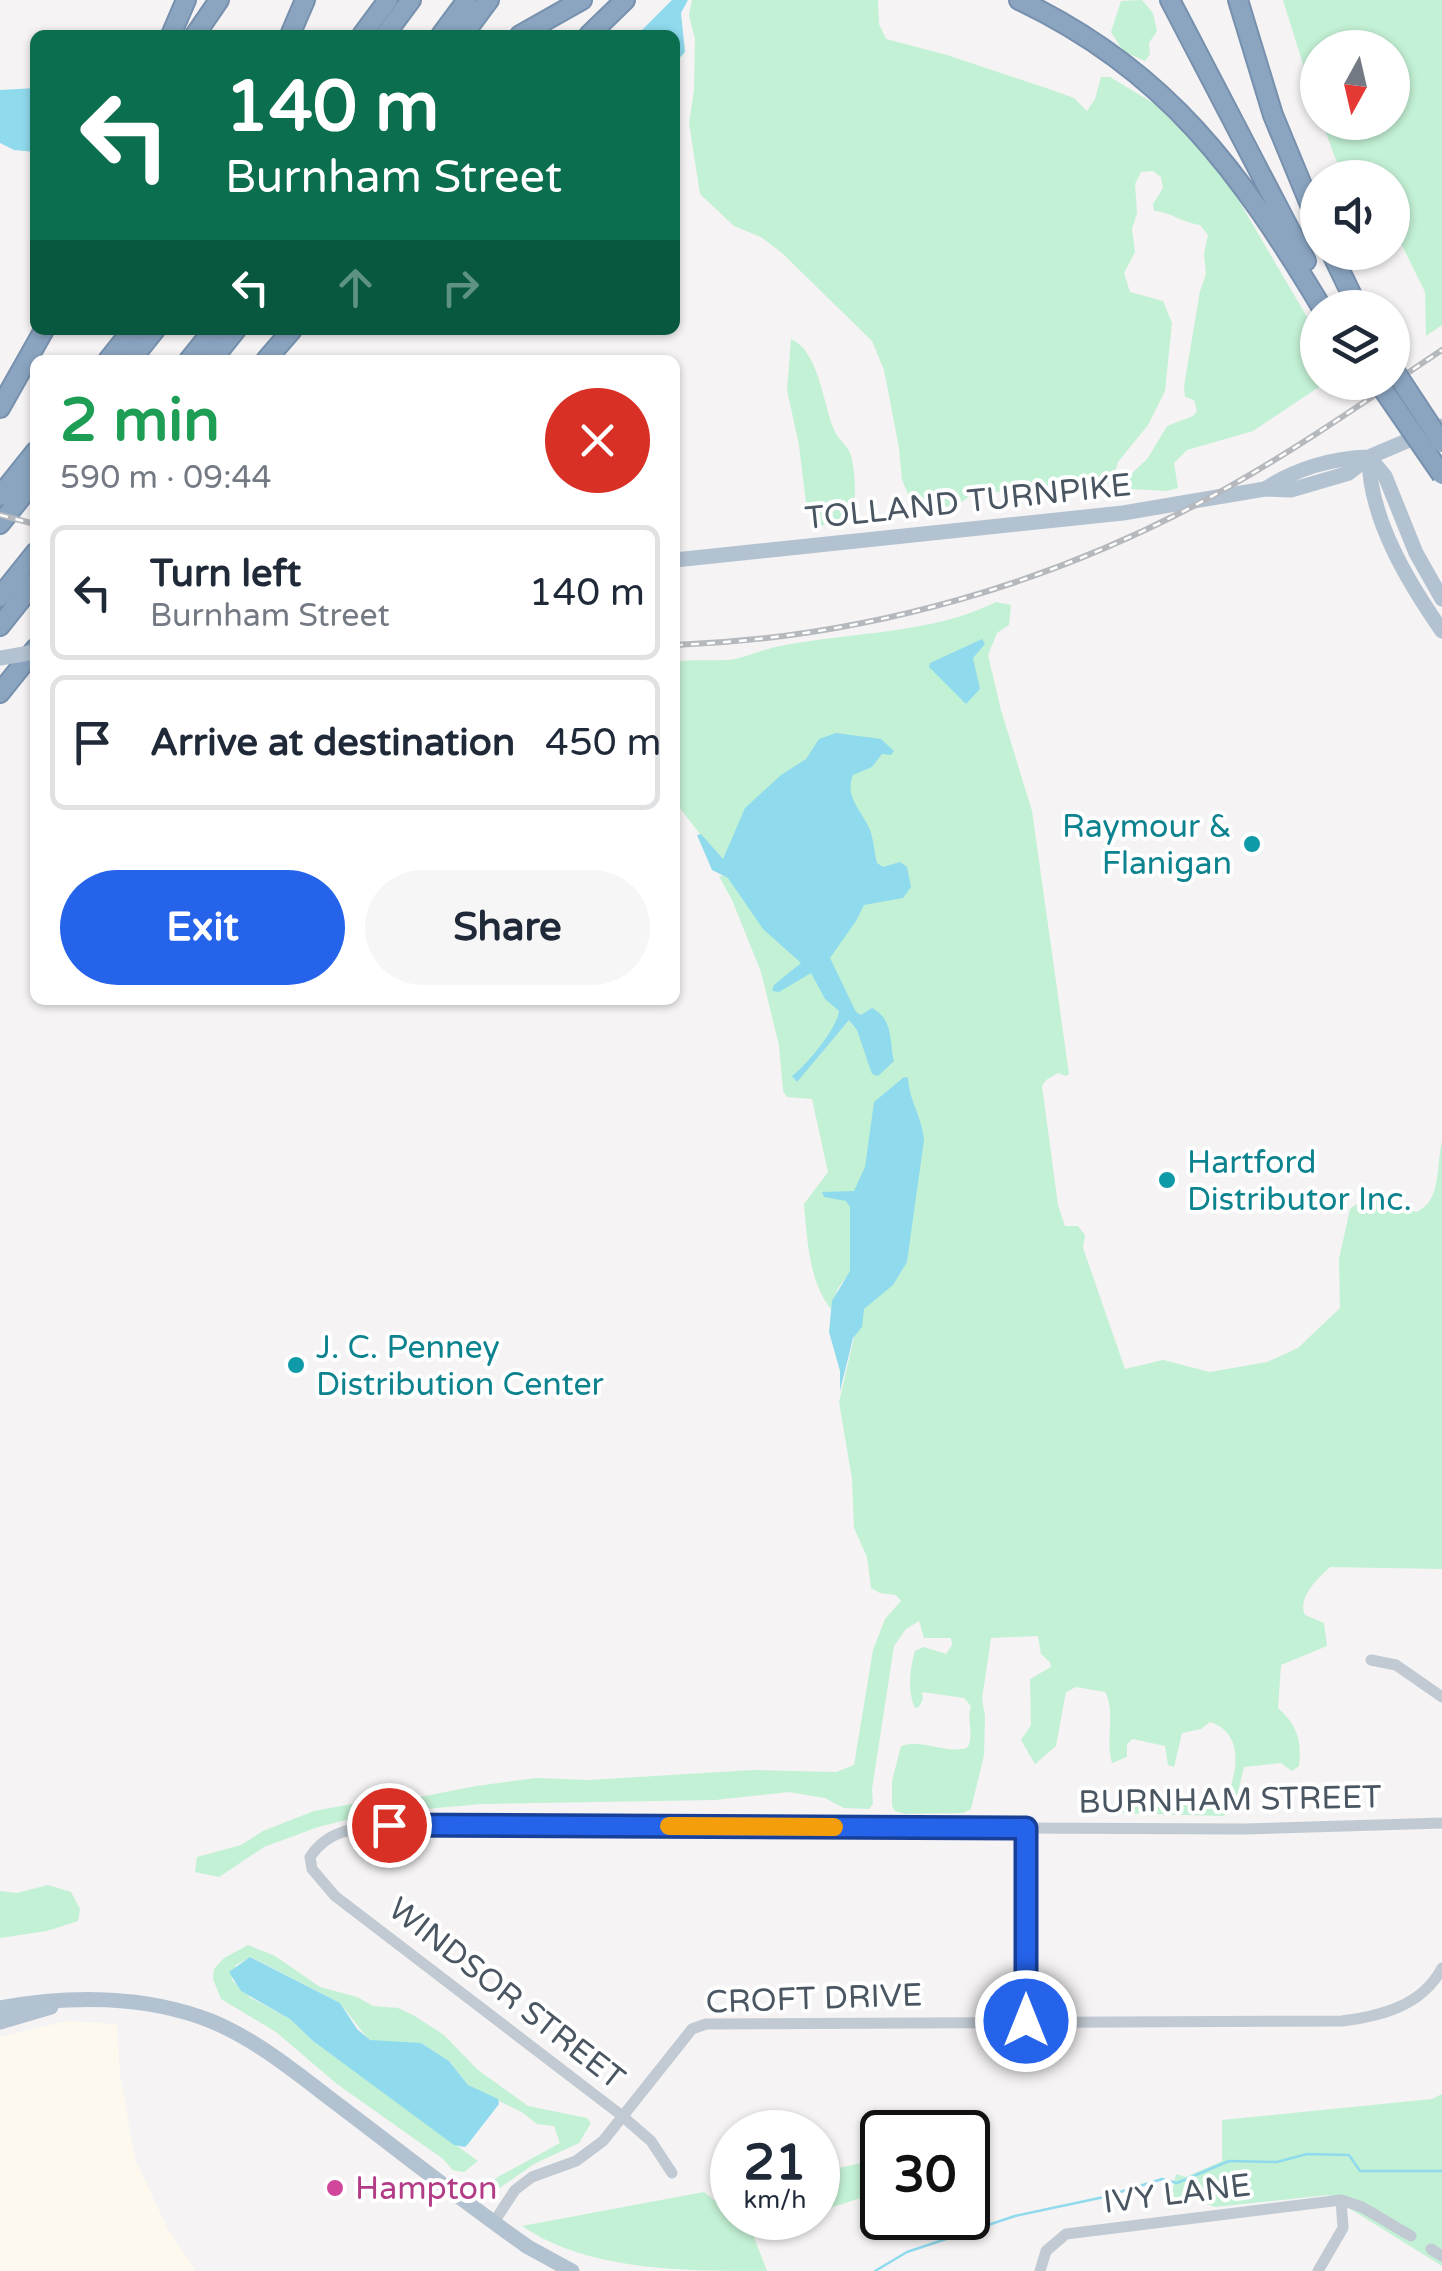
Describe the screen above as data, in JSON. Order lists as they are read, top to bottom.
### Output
{
  "streets": {
    "main road": ["TOLLAND TURNPIKE"],
    "street": [
      "BURNHAM STREET",
      "WINDSOR STREET",
      "CROFT DRIVE",
      "IVY LANE"
    ]
  },
  "crossings": [
    ["BURNHAM STREET", "WINDSOR STREET"],
    ["WINDSOR STREET", "CROFT DRIVE"]
  ],
  "places": [
    "Raymour & Flanigan",
    "Hartford Distributor Inc.",
    "J. C. Penney Distribution Center",
    "Hampton"
  ],
  "north": "bottom",
  "page": {
    "turn": ["140 m", "Burnham Street"],
    "heading": ["2 min", "590 m · 09:44"],
    "list": [
      {
        "name": "Turn left",
        "note": "Burnham Street",
        "value": "140 m"
      },
      {
        "name": "Arrive at destination",
        "value": "450 m"
      }
    ],
    "buttons": ["Exit", "Share"],
    "speed": "21 km/h",
    "limit": "30"
  }
}
